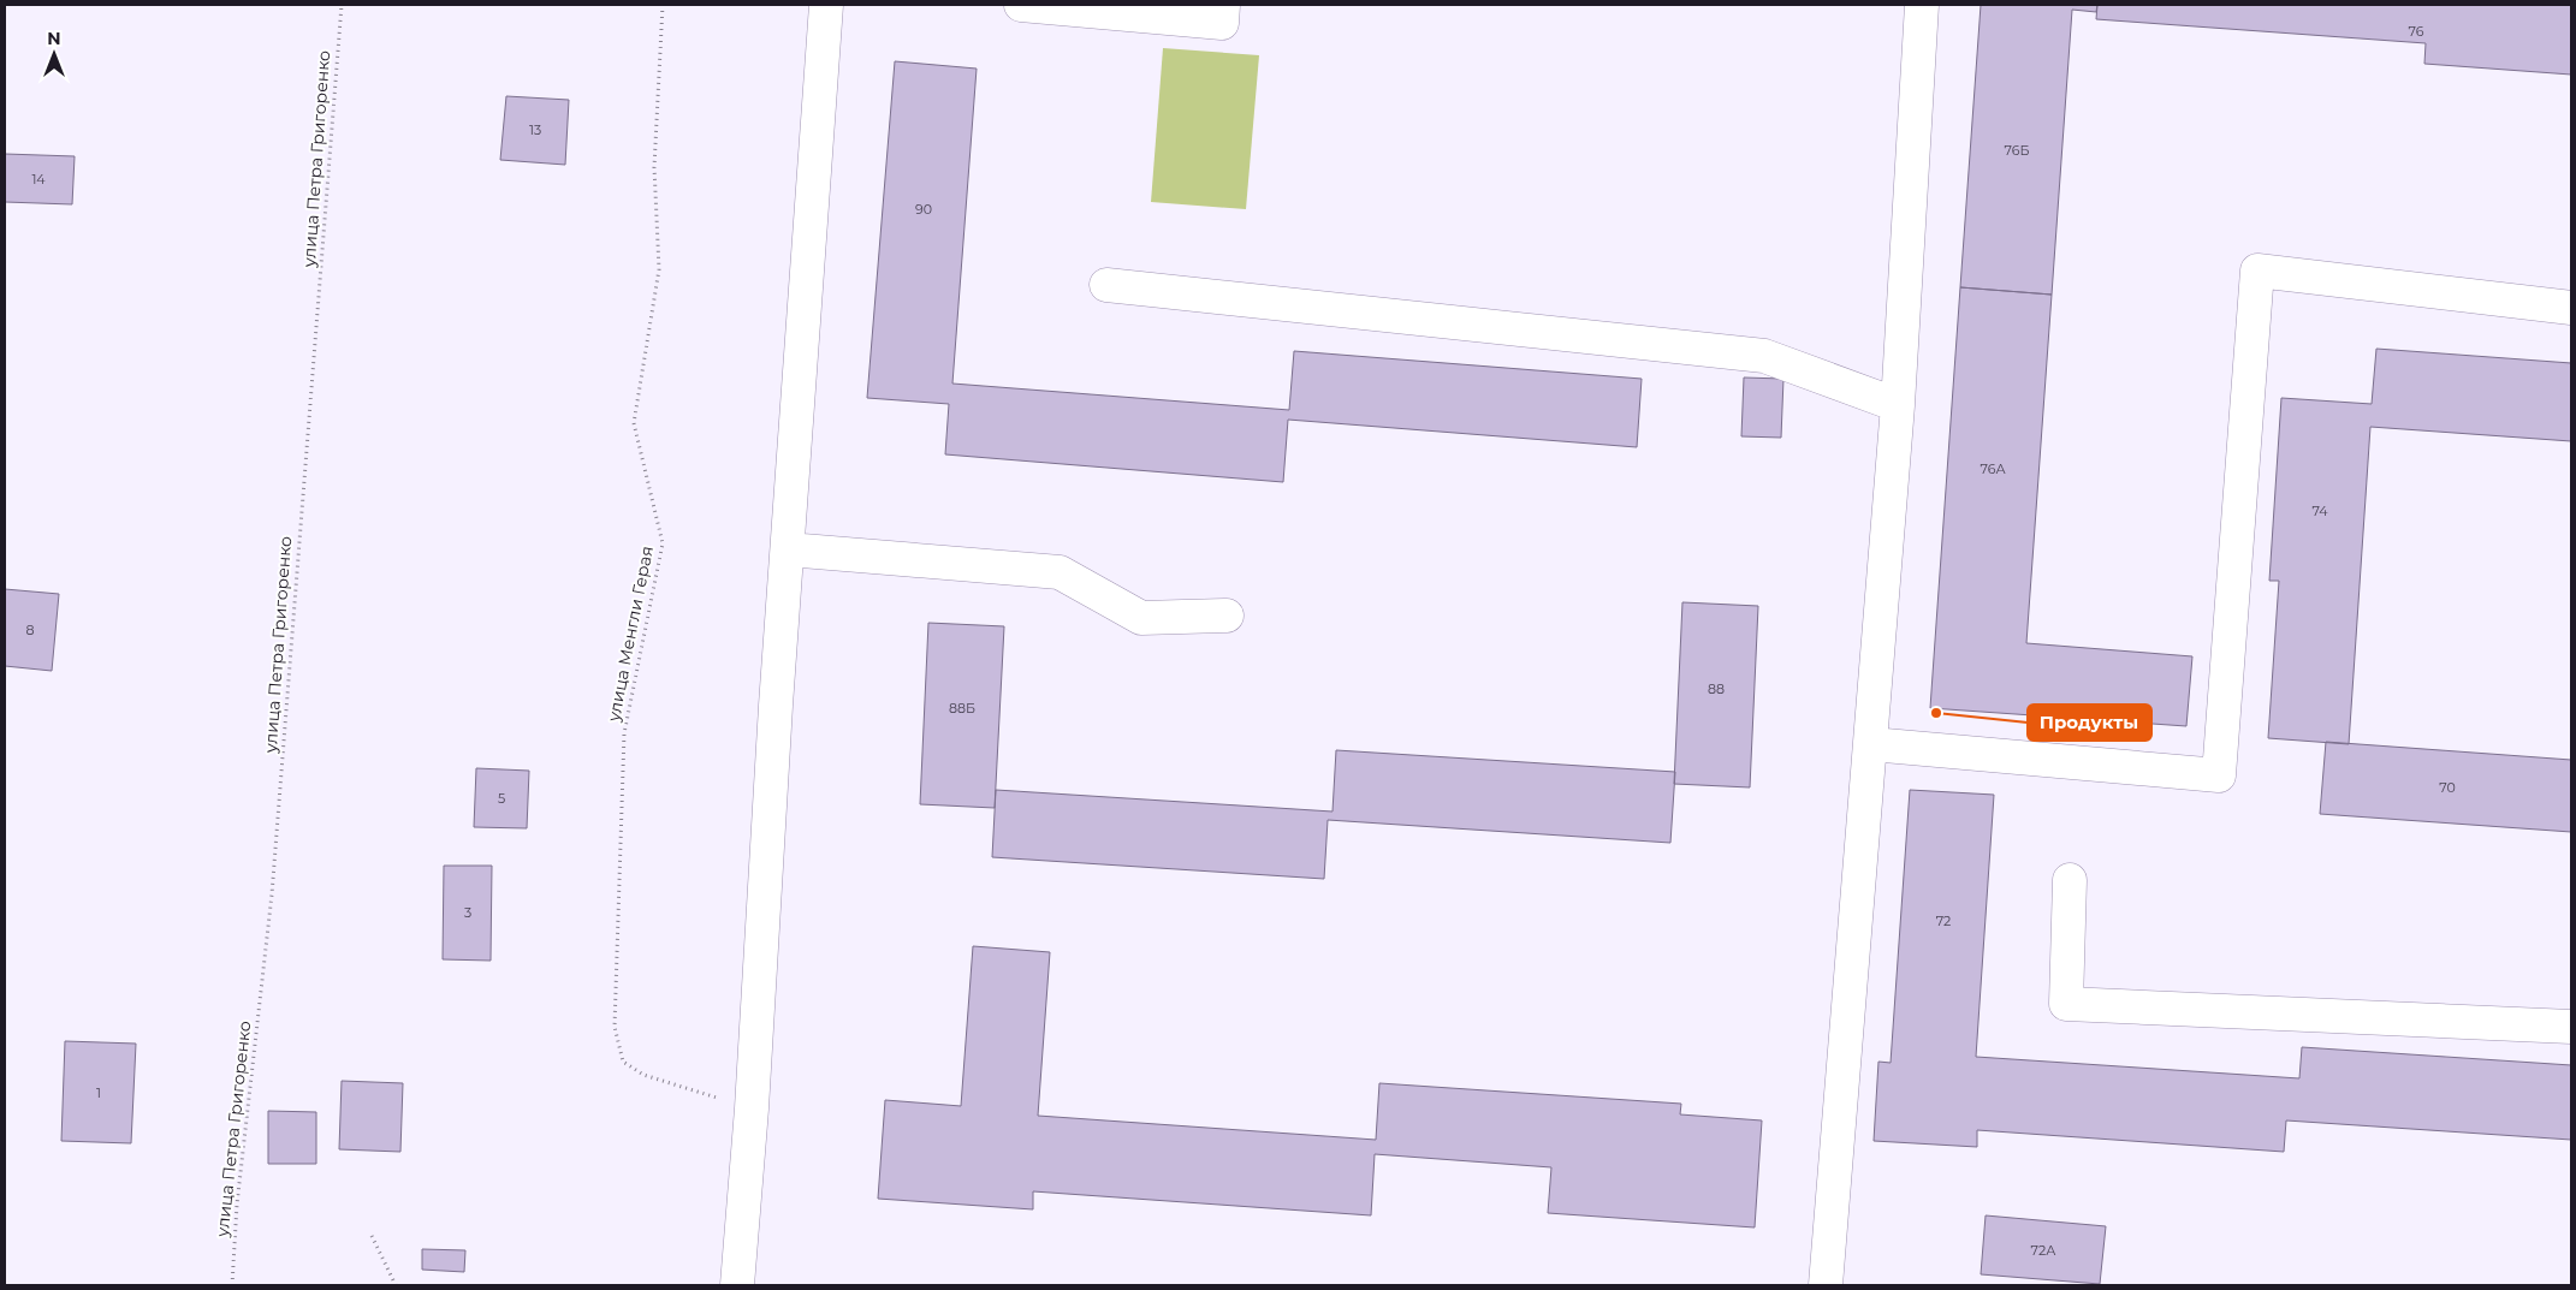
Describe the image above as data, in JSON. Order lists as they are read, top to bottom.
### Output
{
  "streets": {
    "path": ["улица Петра Григоренко", "улица Менгли Герая"]
  },
  "places": ["Продукты"],
  "house_numbers": [
    "76",
    "13",
    "76Б",
    "14",
    "90",
    "76А",
    "74",
    "8",
    "88",
    "88Б",
    "70",
    "5",
    "3",
    "72",
    "1",
    "72А"
  ],
  "north": "top"
}
